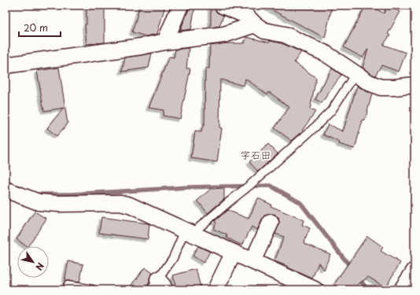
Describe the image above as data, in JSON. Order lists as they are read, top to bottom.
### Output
{
  "districts": ["字石田"],
  "scale_bar": "20 m",
  "north": "bottom right"
}
